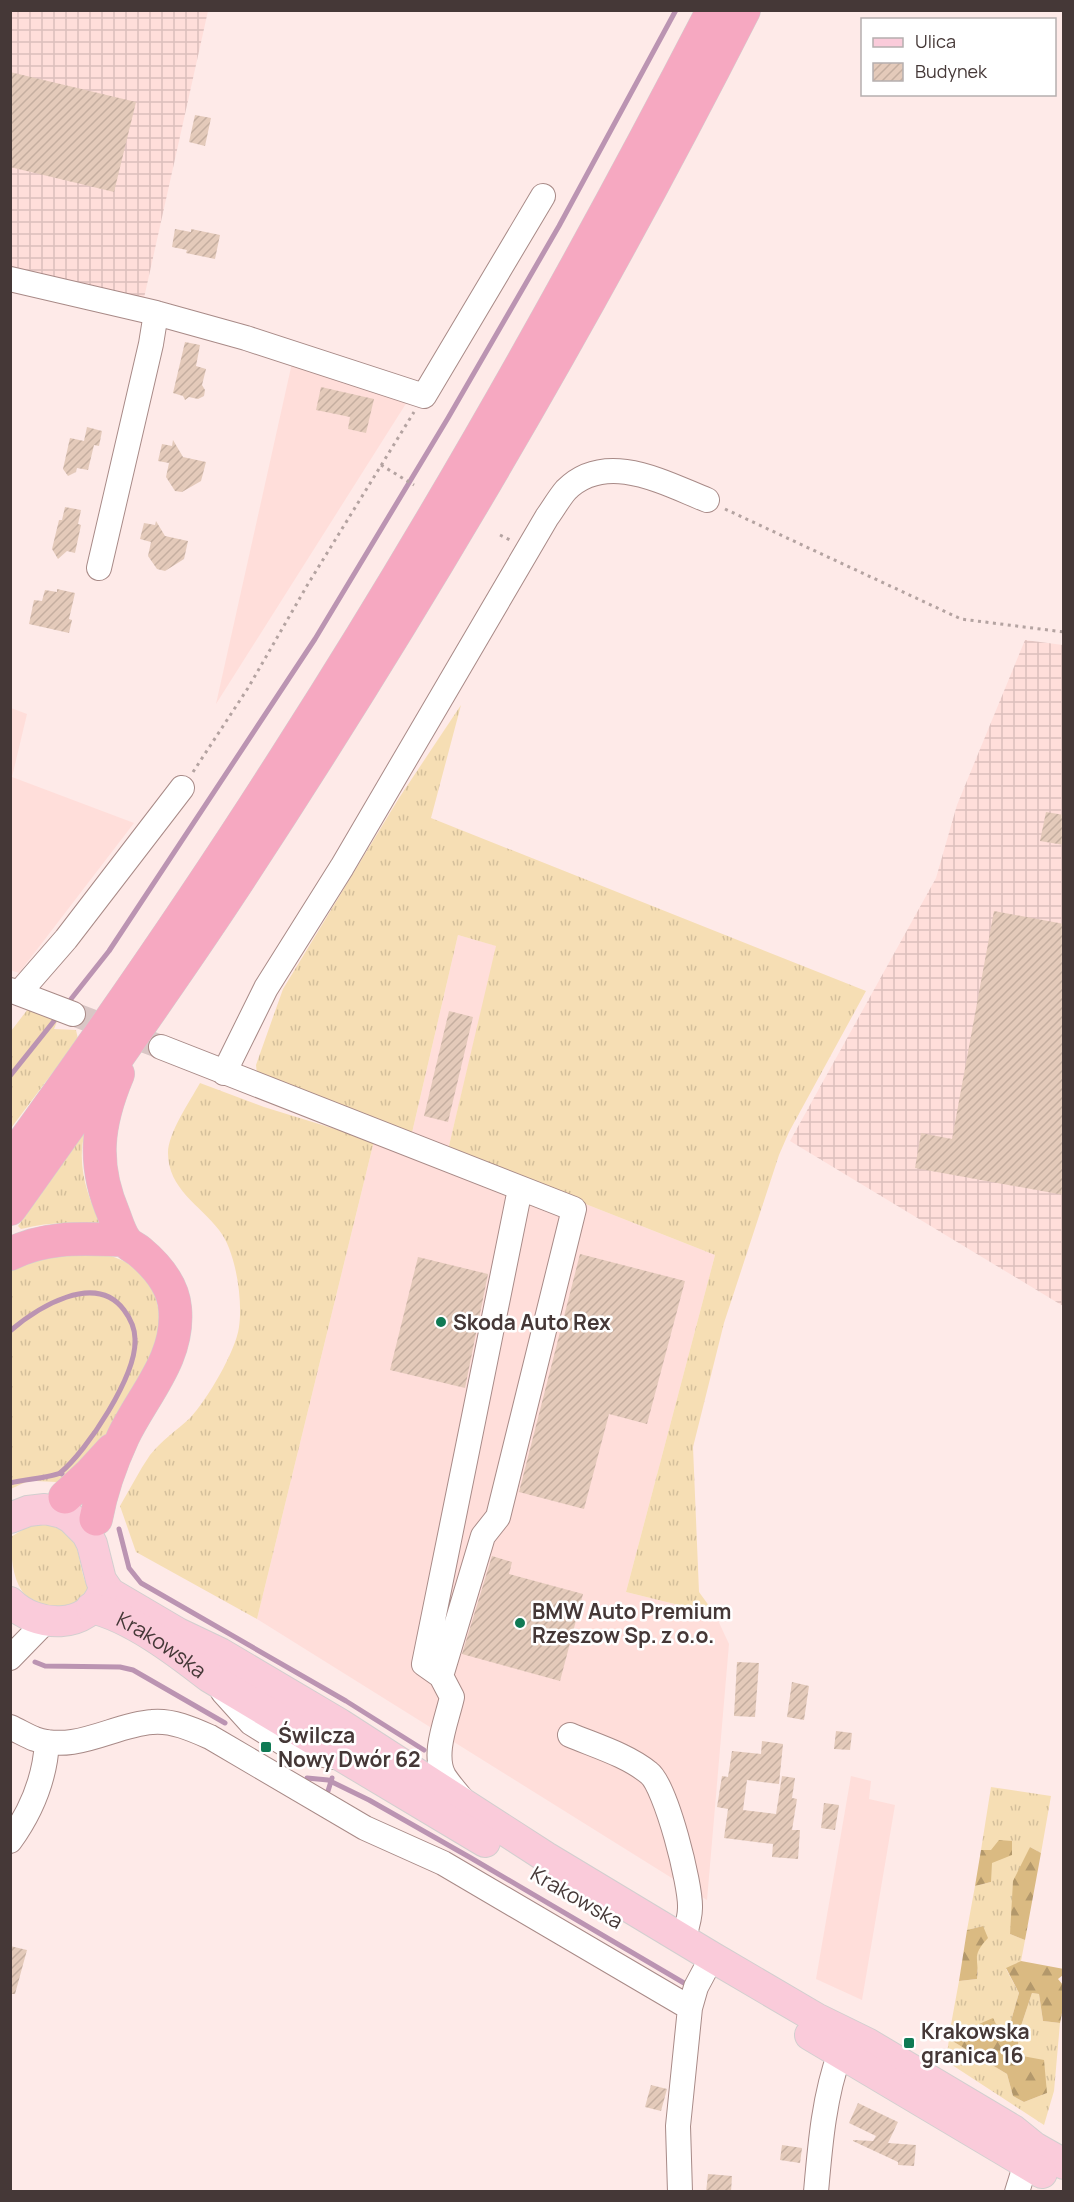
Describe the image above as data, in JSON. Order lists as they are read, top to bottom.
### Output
{
  "streets": {
    "main road": ["Krakowska"]
  },
  "places": {
    "other": ["Skoda Auto Rex", "BMW Auto Premium Rzeszow Sp. z o.o."],
    "transit": ["Świlcza Nowy Dwór 62", "Krakowska granica 16"]
  },
  "legend": ["Ulica", "Budynek"]
}
